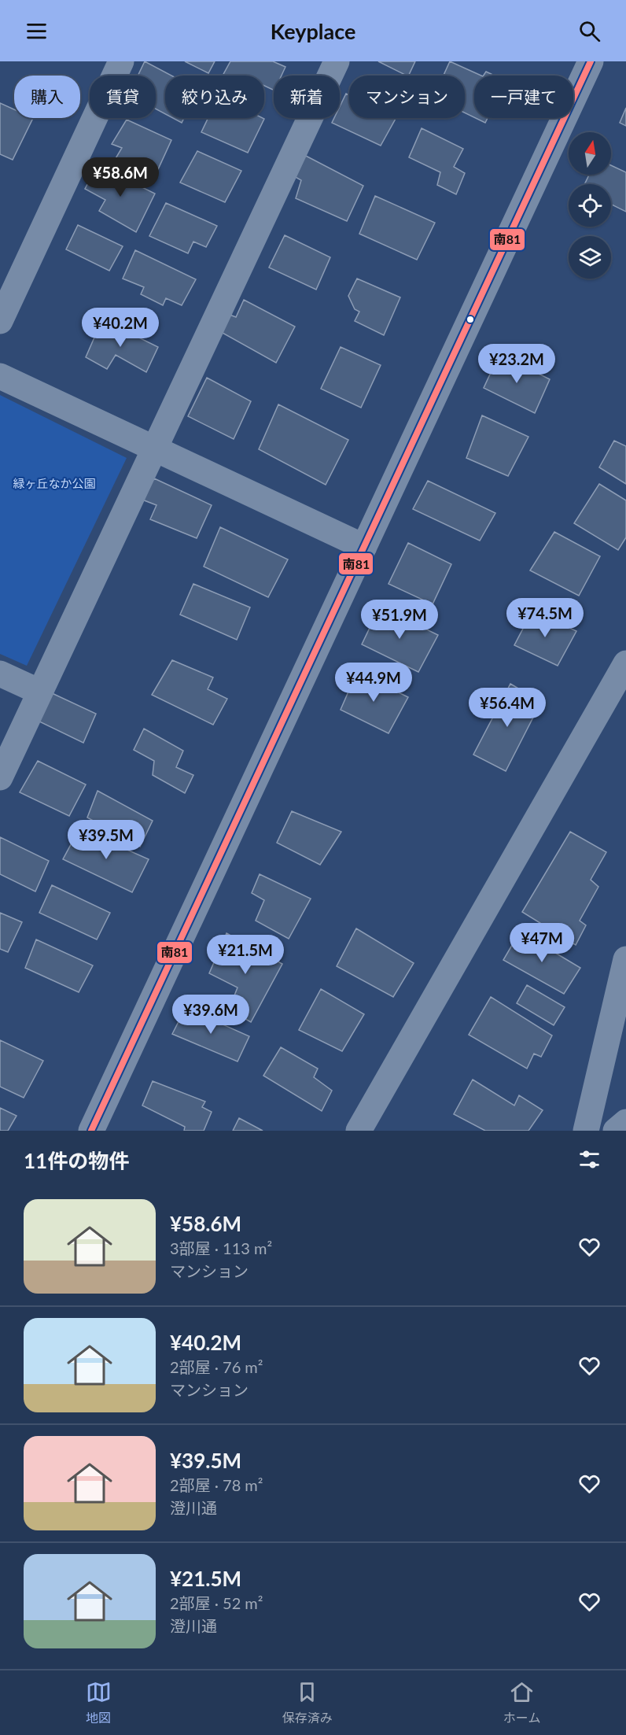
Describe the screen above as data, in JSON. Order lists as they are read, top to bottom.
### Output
{
  "parks": ["緑ヶ丘なか公園"],
  "lines": ["transit line 南81"],
  "north": "top",
  "page": {
    "header": "Keyplace",
    "chip": [
      "購入",
      "賃貸",
      "絞り込み",
      "新着",
      "マンション",
      "一戸建て"
    ],
    "price": [
      "¥58.6M",
      "¥40.2M",
      "¥23.2M",
      "¥74.5M",
      "¥51.9M",
      "¥44.9M",
      "¥56.4M",
      "¥39.5M",
      "¥47M",
      "¥21.5M",
      "¥39.6M"
    ],
    "heading": "11件の物件",
    "list": [
      {
        "name": "¥58.6M",
        "note": "3部屋 · 113 m² · マンション"
      },
      {
        "name": "¥40.2M",
        "note": "2部屋 · 76 m² · マンション"
      },
      {
        "name": "¥39.5M",
        "note": "2部屋 · 78 m² · 澄川通"
      },
      {
        "name": "¥21.5M",
        "note": "2部屋 · 52 m² · 澄川通"
      }
    ],
    "tabs": ["地図", "保存済み", "ホーム"]
  }
}
